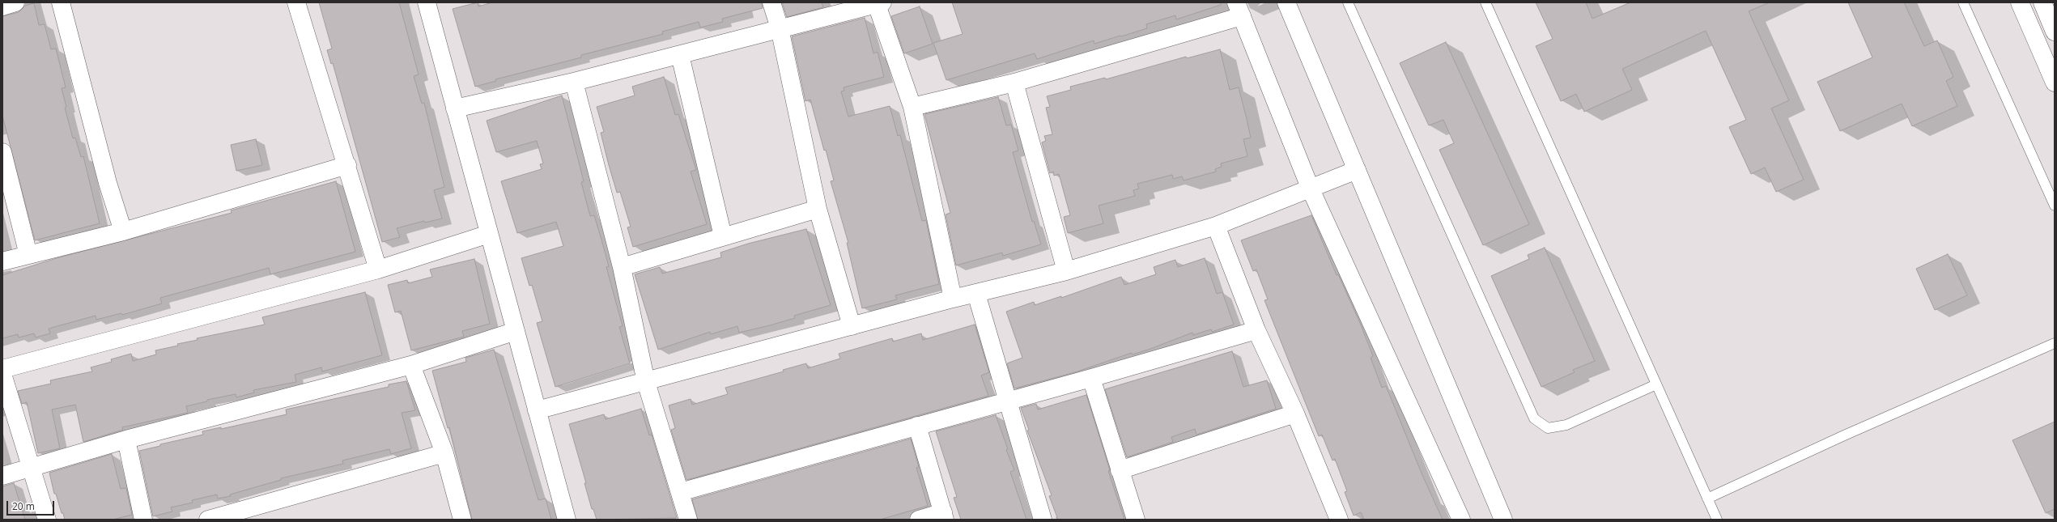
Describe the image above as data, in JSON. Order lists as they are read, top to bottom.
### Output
{
  "scale_bar": "20 m"
}
